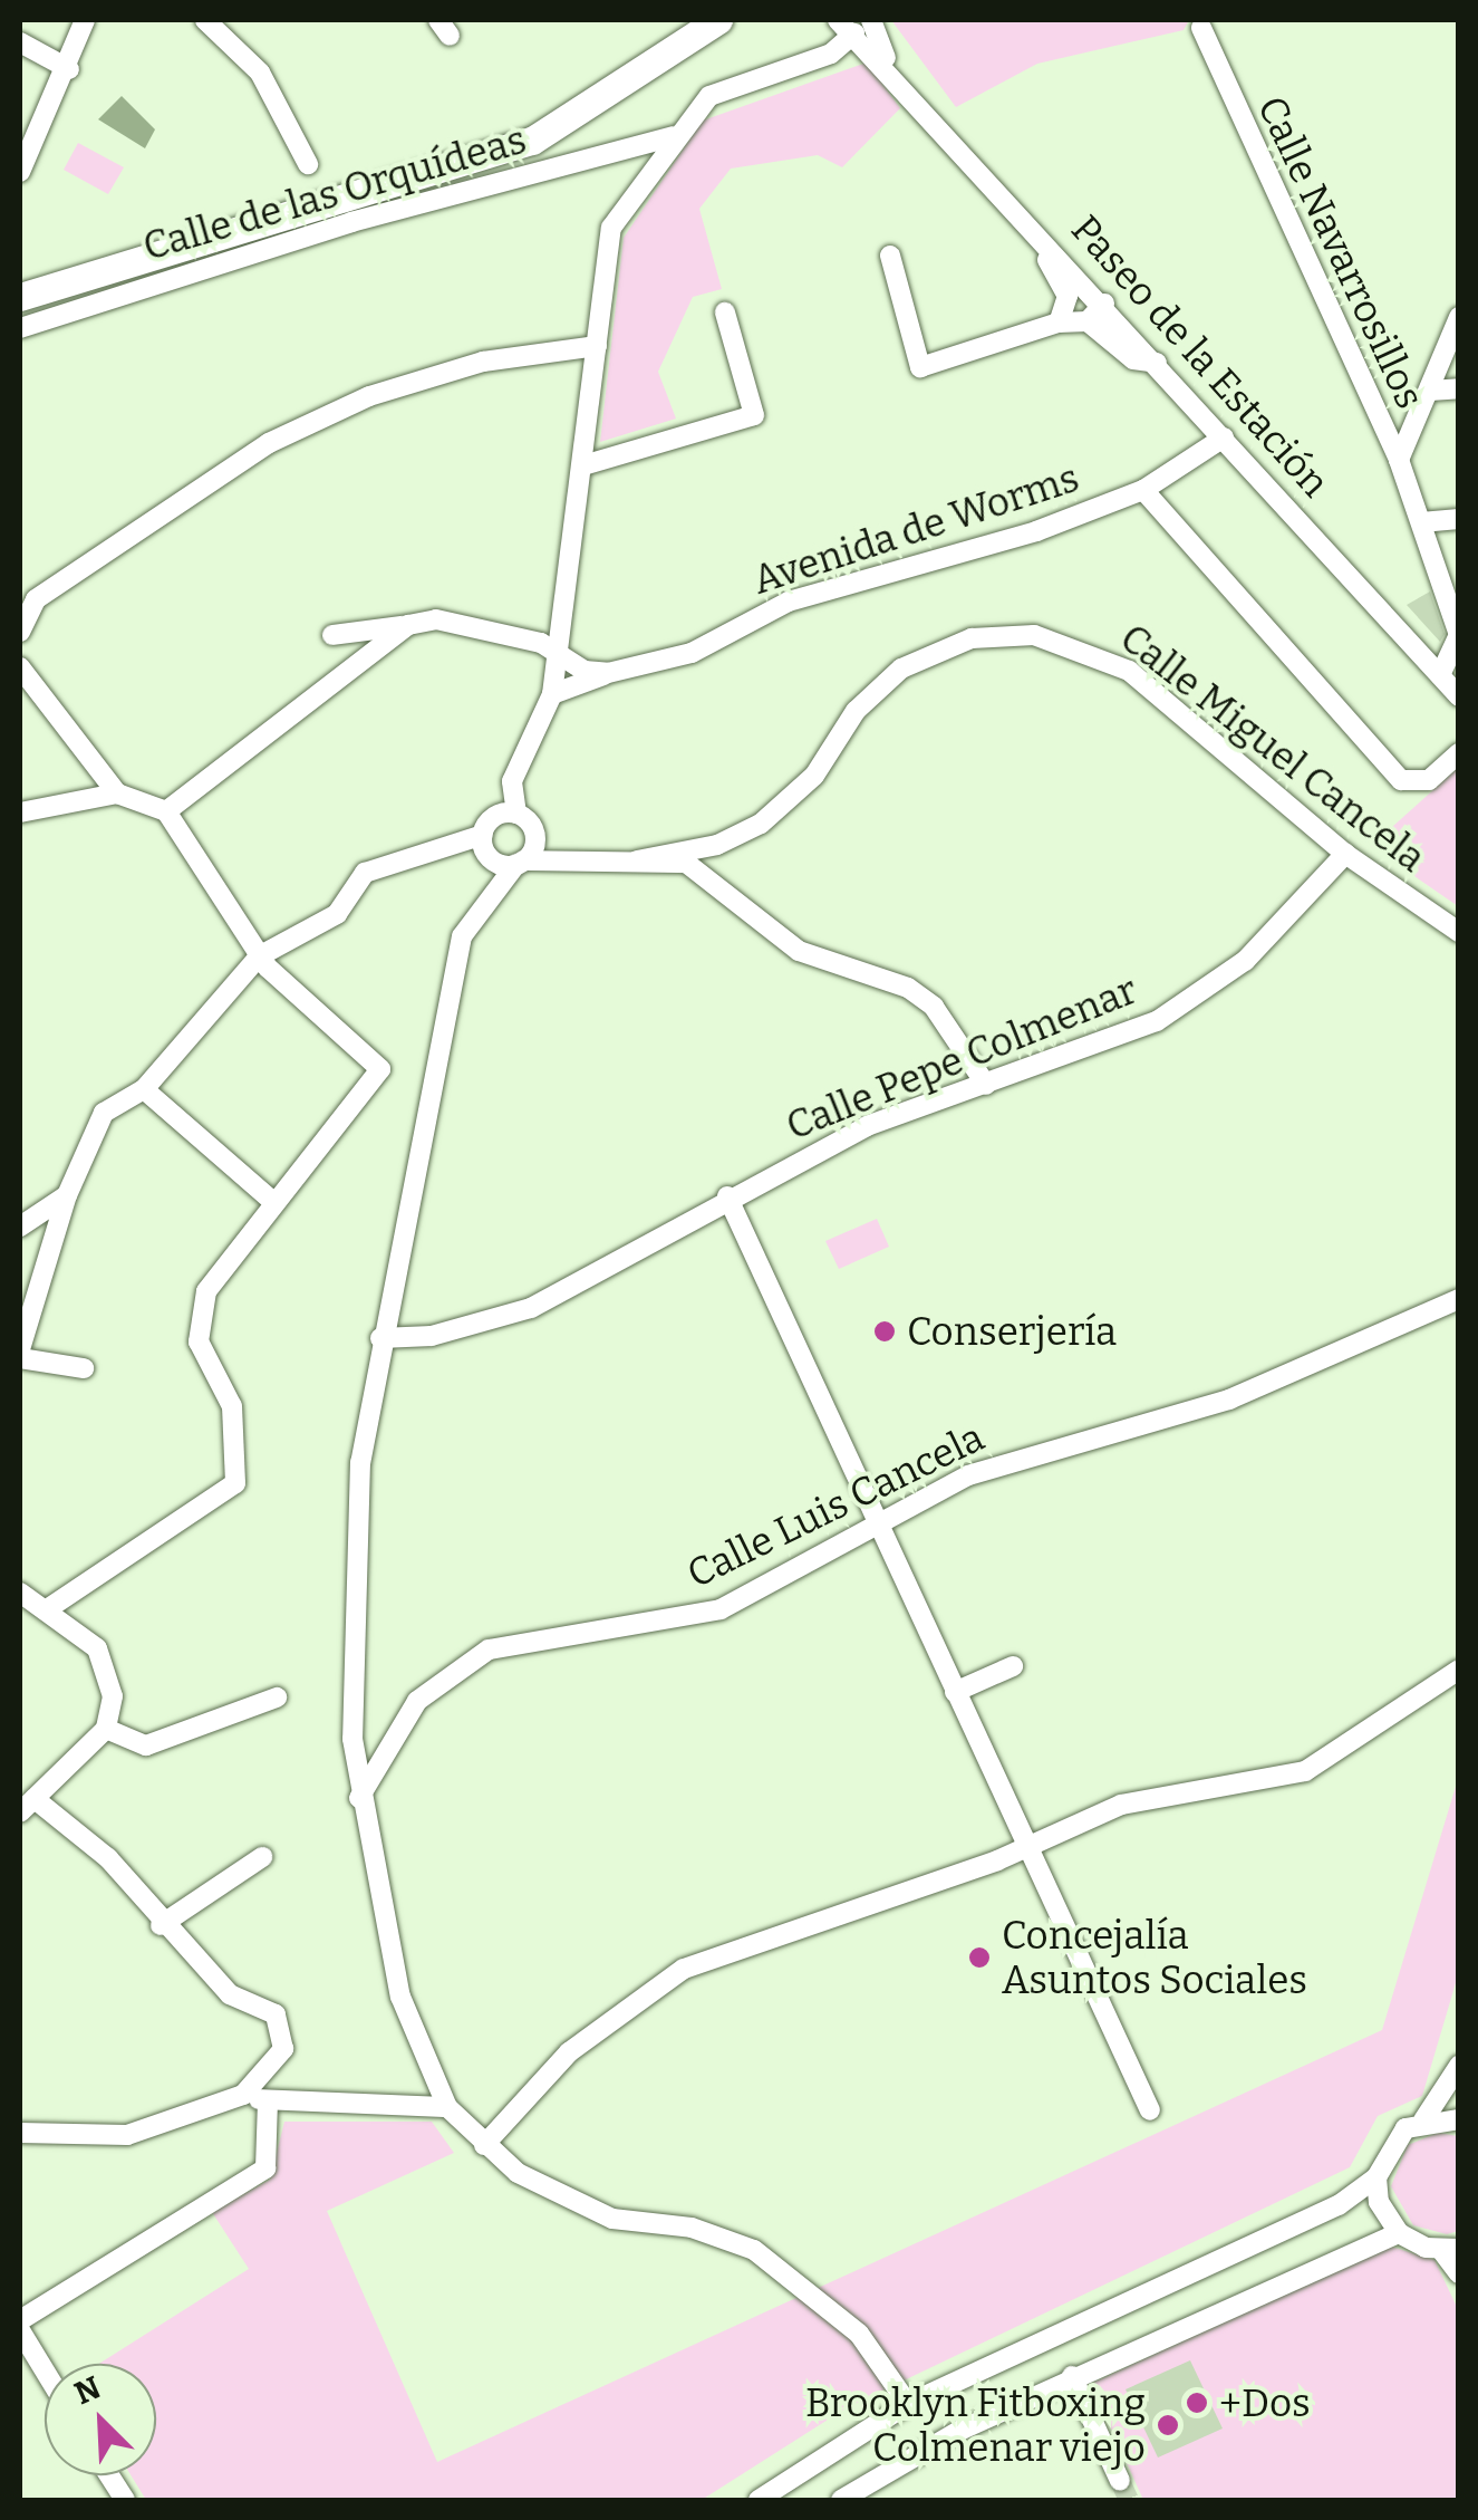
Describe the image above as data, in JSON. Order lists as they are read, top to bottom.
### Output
{
  "streets": {
    "street": [
      "Calle de las Orquídeas",
      "Calle Navarrosillos",
      "Paseo de la Estación",
      "Avenida de Worms",
      "Calle Miguel Cancela",
      "Calle Pepe Colmenar",
      "Calle Luis Cancela"
    ]
  },
  "crossings": [
    ["Calle Navarrosillos", "Paseo de la Estación"],
    ["Paseo de la Estación", "Avenida de Worms"],
    ["Calle Miguel Cancela", "Calle Pepe Colmenar"]
  ],
  "places": [
    "Conserjería",
    "Concejalía Asuntos Sociales",
    "+Dos",
    "Brooklyn Fitboxing Colmenar viejo"
  ],
  "north": "top left"
}
